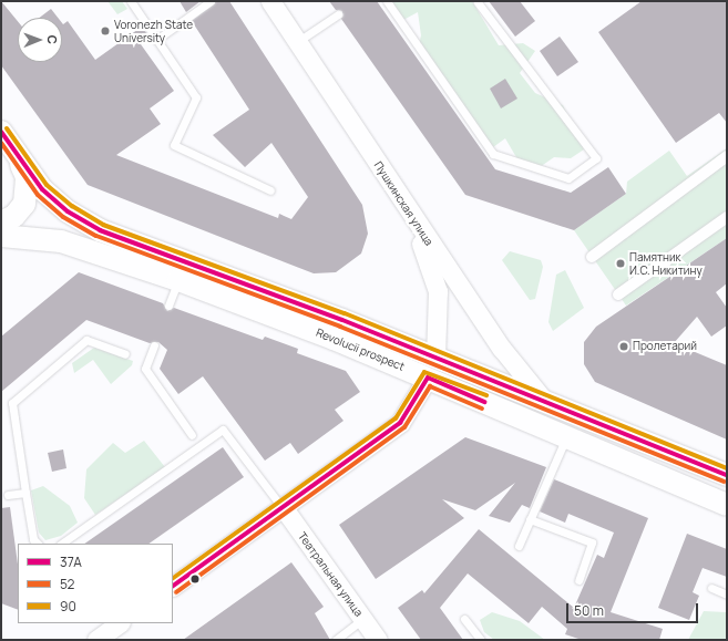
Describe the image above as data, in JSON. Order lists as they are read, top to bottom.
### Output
{
  "streets": {
    "main road": ["Revolucii prospect"],
    "street": ["Пушкинская улица", "Театральная улица"]
  },
  "crossings": [
    ["Пушкинская улица", "Revolucii prospect"]
  ],
  "places": ["Voronezh State University", "Памятник И.С. Никитину", "Пролетарий"],
  "lines": ["transit line 90", "transit line 37А", "transit line 52"],
  "legend": ["37А", "52", "90"],
  "scale_bar": "50 m",
  "north": "right"
}
